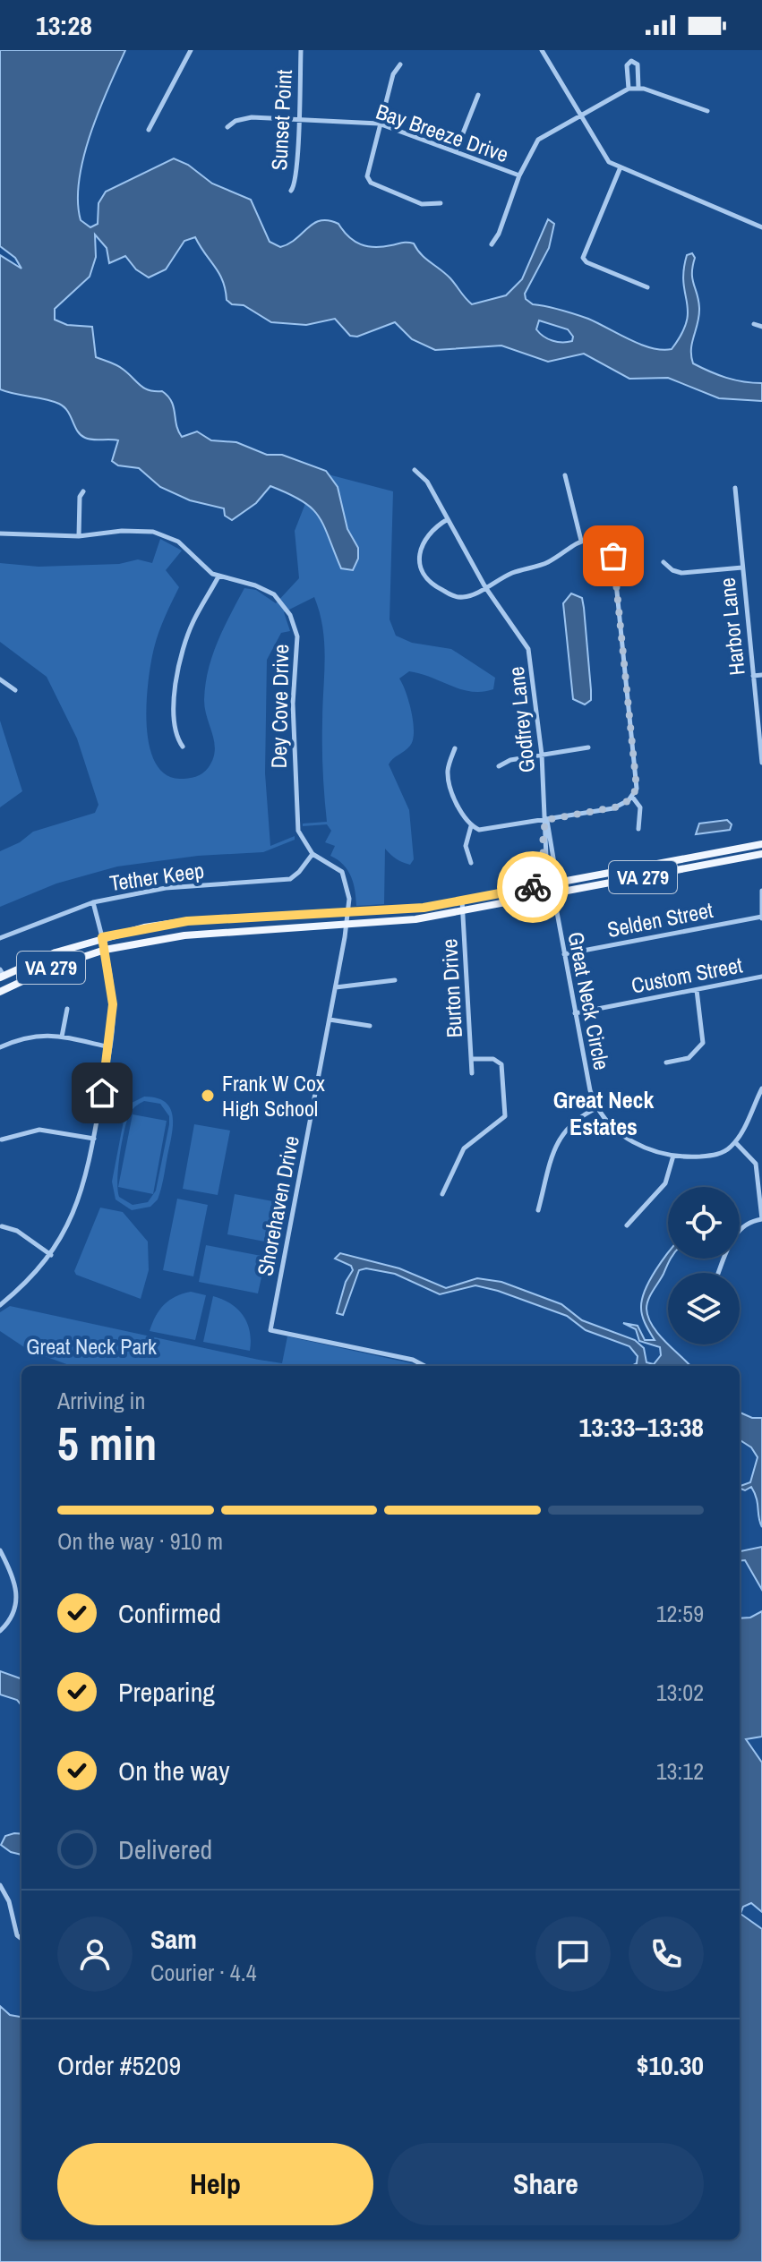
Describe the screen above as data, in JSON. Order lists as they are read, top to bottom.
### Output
{
  "streets": {
    "main road": ["VA 279"],
    "street": [
      "Sunset Point",
      "Bay Breeze Drive",
      "Harbor Lane",
      "Dey Cove Drive",
      "Godfrey Lane",
      "Tether Keep",
      "Selden Street",
      "Custom Street",
      "Burton Drive",
      "Great Neck Circle",
      "Shorehaven Drive"
    ]
  },
  "crossings": [
    ["Sunset Point", "Bay Breeze Drive"],
    ["Dey Cove Drive", "Tether Keep"],
    ["Godfrey Lane", "VA 279"],
    ["Godfrey Lane", "Great Neck Circle"],
    ["VA 279", "Burton Drive"],
    ["VA 279", "Great Neck Circle"],
    ["VA 279", "Shorehaven Drive"],
    ["Selden Street", "Great Neck Circle"],
    ["Custom Street", "Great Neck Circle"]
  ],
  "districts": ["Great Neck Estates"],
  "parks": ["Great Neck Park"],
  "places": ["Frank W Cox High School"],
  "page": {
    "status": "13:28",
    "heading": ["5 min", "Arriving in", "13:33–13:38"],
    "panel": [
      "Sam",
      "Courier · 4.4",
      "Order #5209",
      "$10.30"
    ],
    "bar": "On the way · 910 m",
    "list": [
      ["Confirmed", "12:59"],
      ["Preparing", "13:02"],
      ["On the way", "13:12"],
      "Delivered"
    ],
    "buttons": ["Help", "Share"]
  }
}
